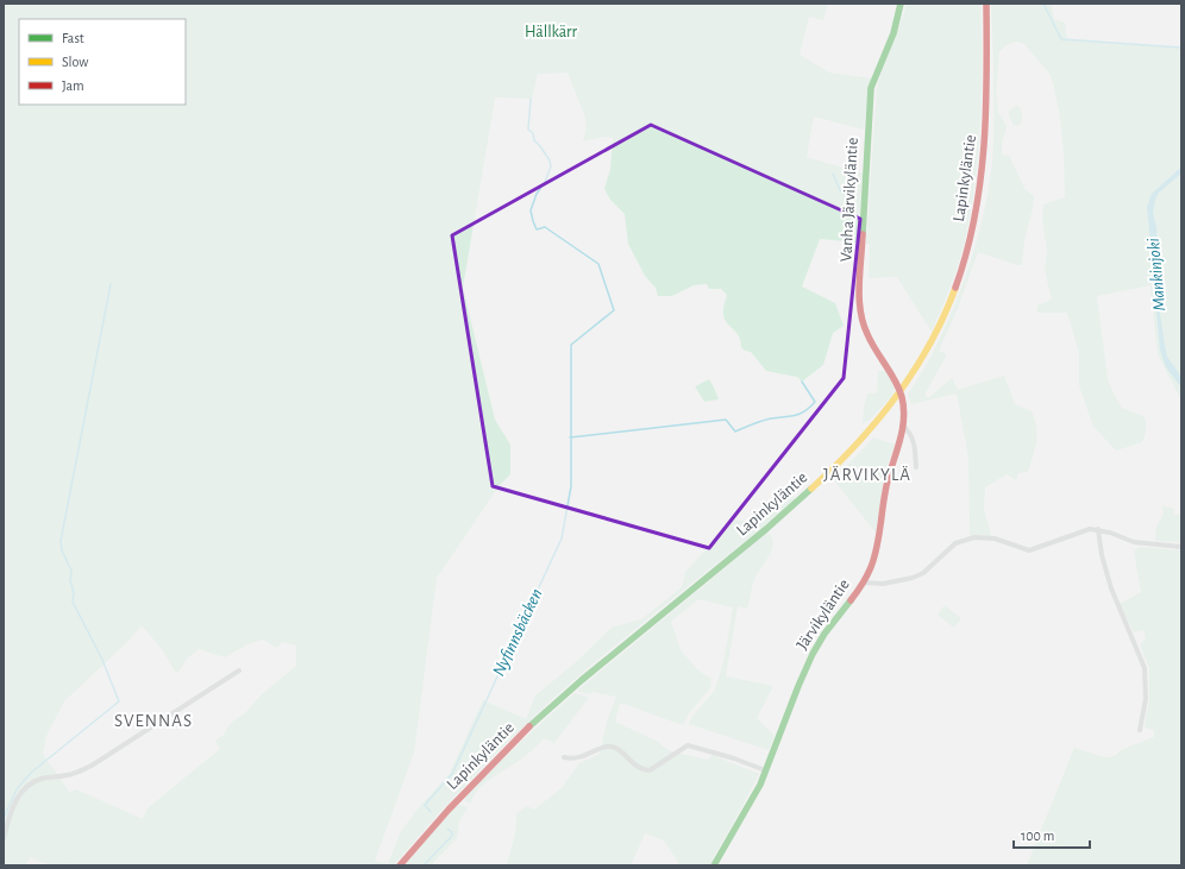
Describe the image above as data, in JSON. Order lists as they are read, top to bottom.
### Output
{
  "streets": {
    "main road": ["Lapinkyläntie", "Vanha Järvikyläntie", "Järvikyläntie"]
  },
  "crossings": [
    ["Lapinkyläntie", "Vanha Järvikyläntie"],
    ["Lapinkyläntie", "Järvikyläntie"],
    ["Vanha Järvikyläntie", "Järvikyläntie"]
  ],
  "districts": ["JÄRVIKYLÄ", "SVENNAS"],
  "water": ["Mankinjoki", "Nyfinnsbäcken"],
  "parks": ["Hällkärr"],
  "legend": ["Fast", "Slow", "Jam"],
  "scale_bar": "100 m"
}
